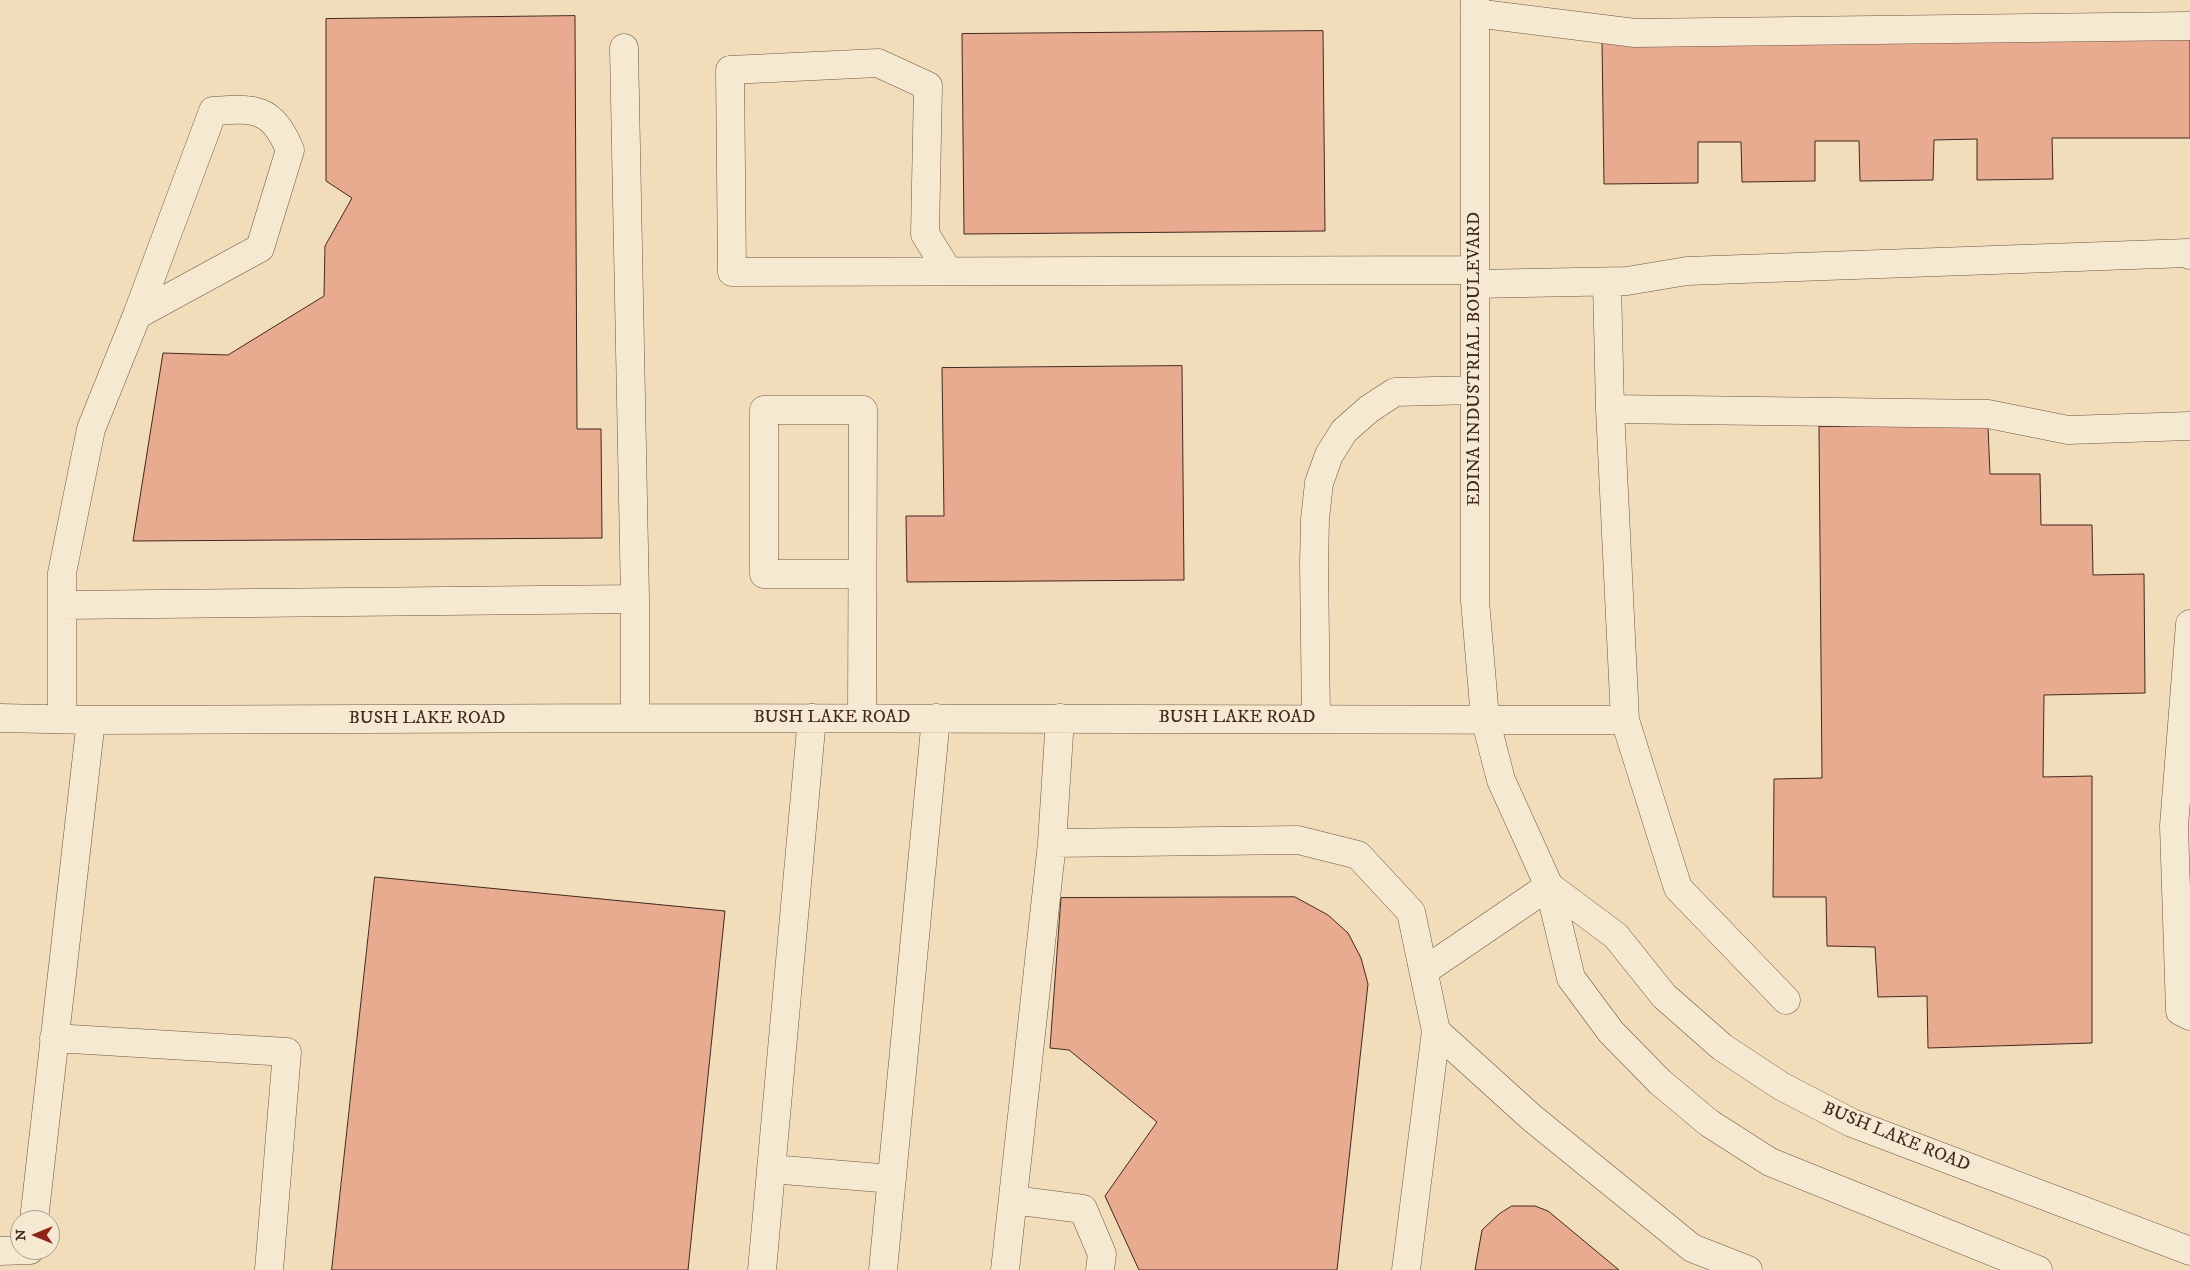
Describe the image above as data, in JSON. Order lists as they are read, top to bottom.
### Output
{
  "streets": {
    "street": ["EDINA INDUSTRIAL BOULEVARD", "BUSH LAKE ROAD"]
  },
  "crossings": [
    ["EDINA INDUSTRIAL BOULEVARD", "BUSH LAKE ROAD"]
  ],
  "north": "left"
}
